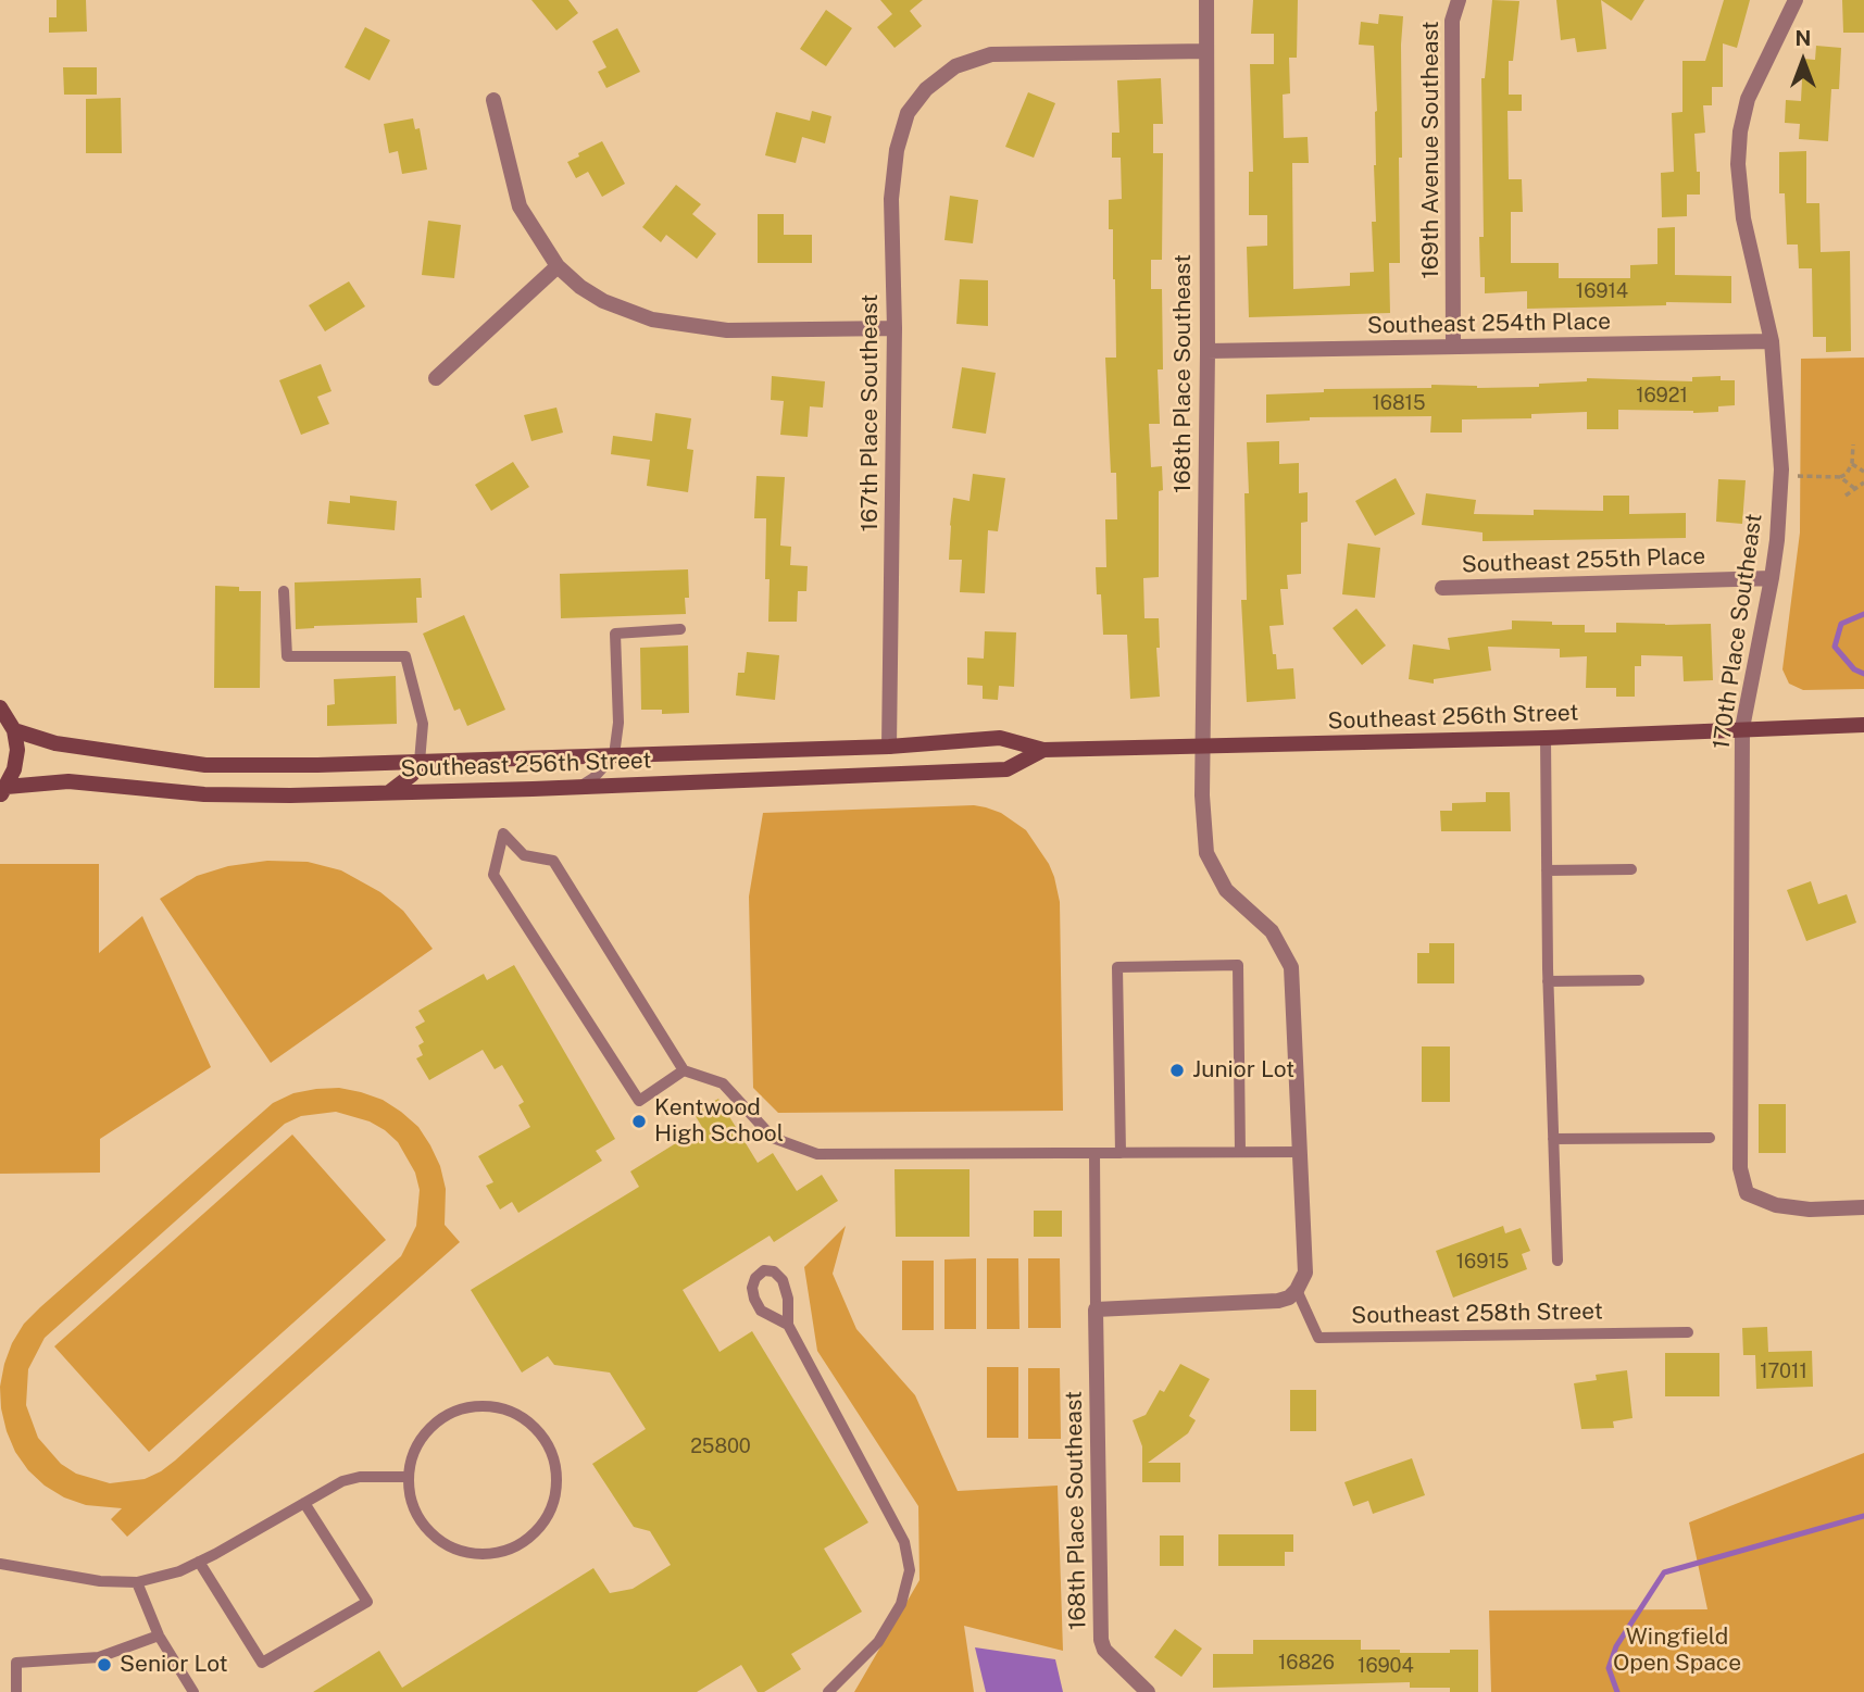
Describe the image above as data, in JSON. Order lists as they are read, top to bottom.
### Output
{
  "streets": {
    "main road": ["Southeast 256th Street"],
    "street": [
      "169th Avenue Southeast",
      "Southeast 254th Place",
      "168th Place Southeast",
      "167th Place Southeast",
      "Southeast 255th Place",
      "170th Place Southeast"
    ],
    "lane": ["Southeast 258th Street"]
  },
  "crossings": [
    ["169th Avenue Southeast", "Southeast 254th Place"],
    ["Southeast 254th Place", "168th Place Southeast"],
    ["Southeast 254th Place", "170th Place Southeast"],
    ["168th Place Southeast", "167th Place Southeast"],
    ["168th Place Southeast", "Southeast 256th Street"],
    ["168th Place Southeast", "Southeast 258th Street"],
    ["167th Place Southeast", "Southeast 256th Street"],
    ["Southeast 255th Place", "170th Place Southeast"],
    ["170th Place Southeast", "Southeast 256th Street"]
  ],
  "parks": ["Wingfield Open Space"],
  "places": ["Junior Lot", "Kentwood High School", "Senior Lot"],
  "house_numbers": [
    "16914",
    "16921",
    "16815",
    "16915",
    "17011",
    "25800",
    "16826",
    "16904"
  ],
  "north": "top"
}
